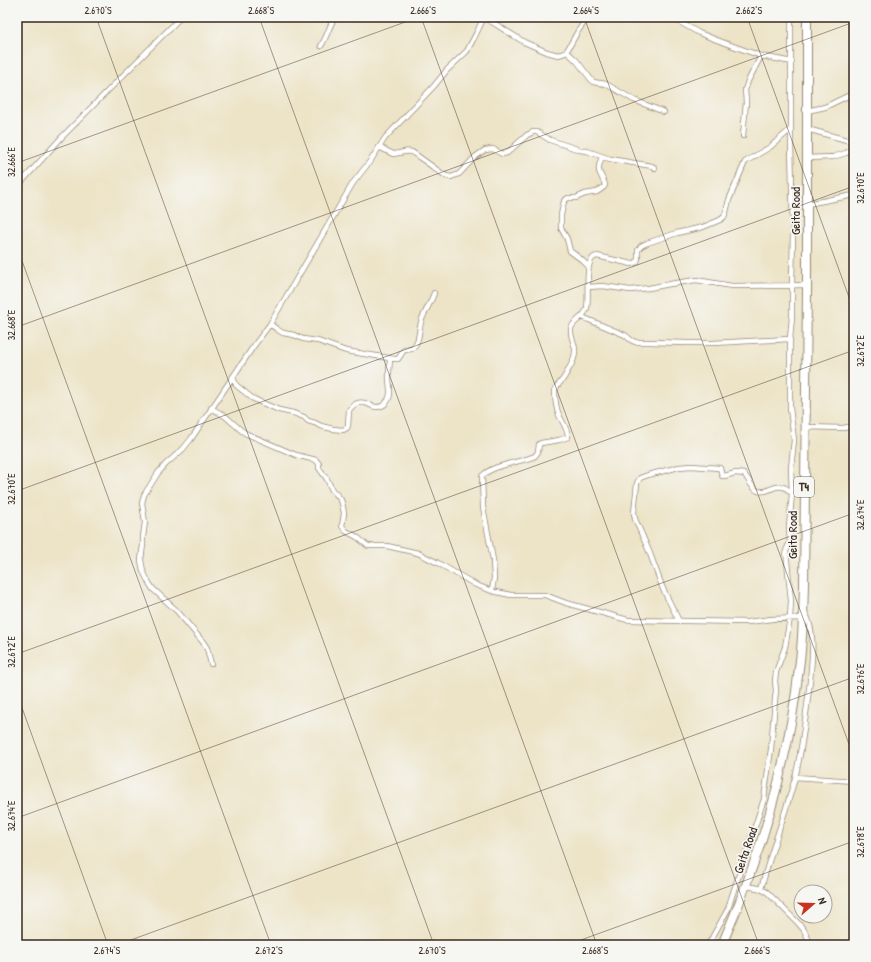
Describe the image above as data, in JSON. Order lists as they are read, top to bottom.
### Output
{
  "streets": {
    "highway": ["Geita Road", "T4"]
  },
  "north": "right",
  "coordinates": [
    "2.670°S",
    "2.668°S",
    "2.666°S",
    "2.664°S",
    "2.662°S",
    "32.666°E",
    "32.670°E",
    "32.668°E",
    "32.672°E",
    "32.674°E",
    "32.676°E",
    "32.678°E",
    "2.674°S",
    "2.672°S"
  ]
}
